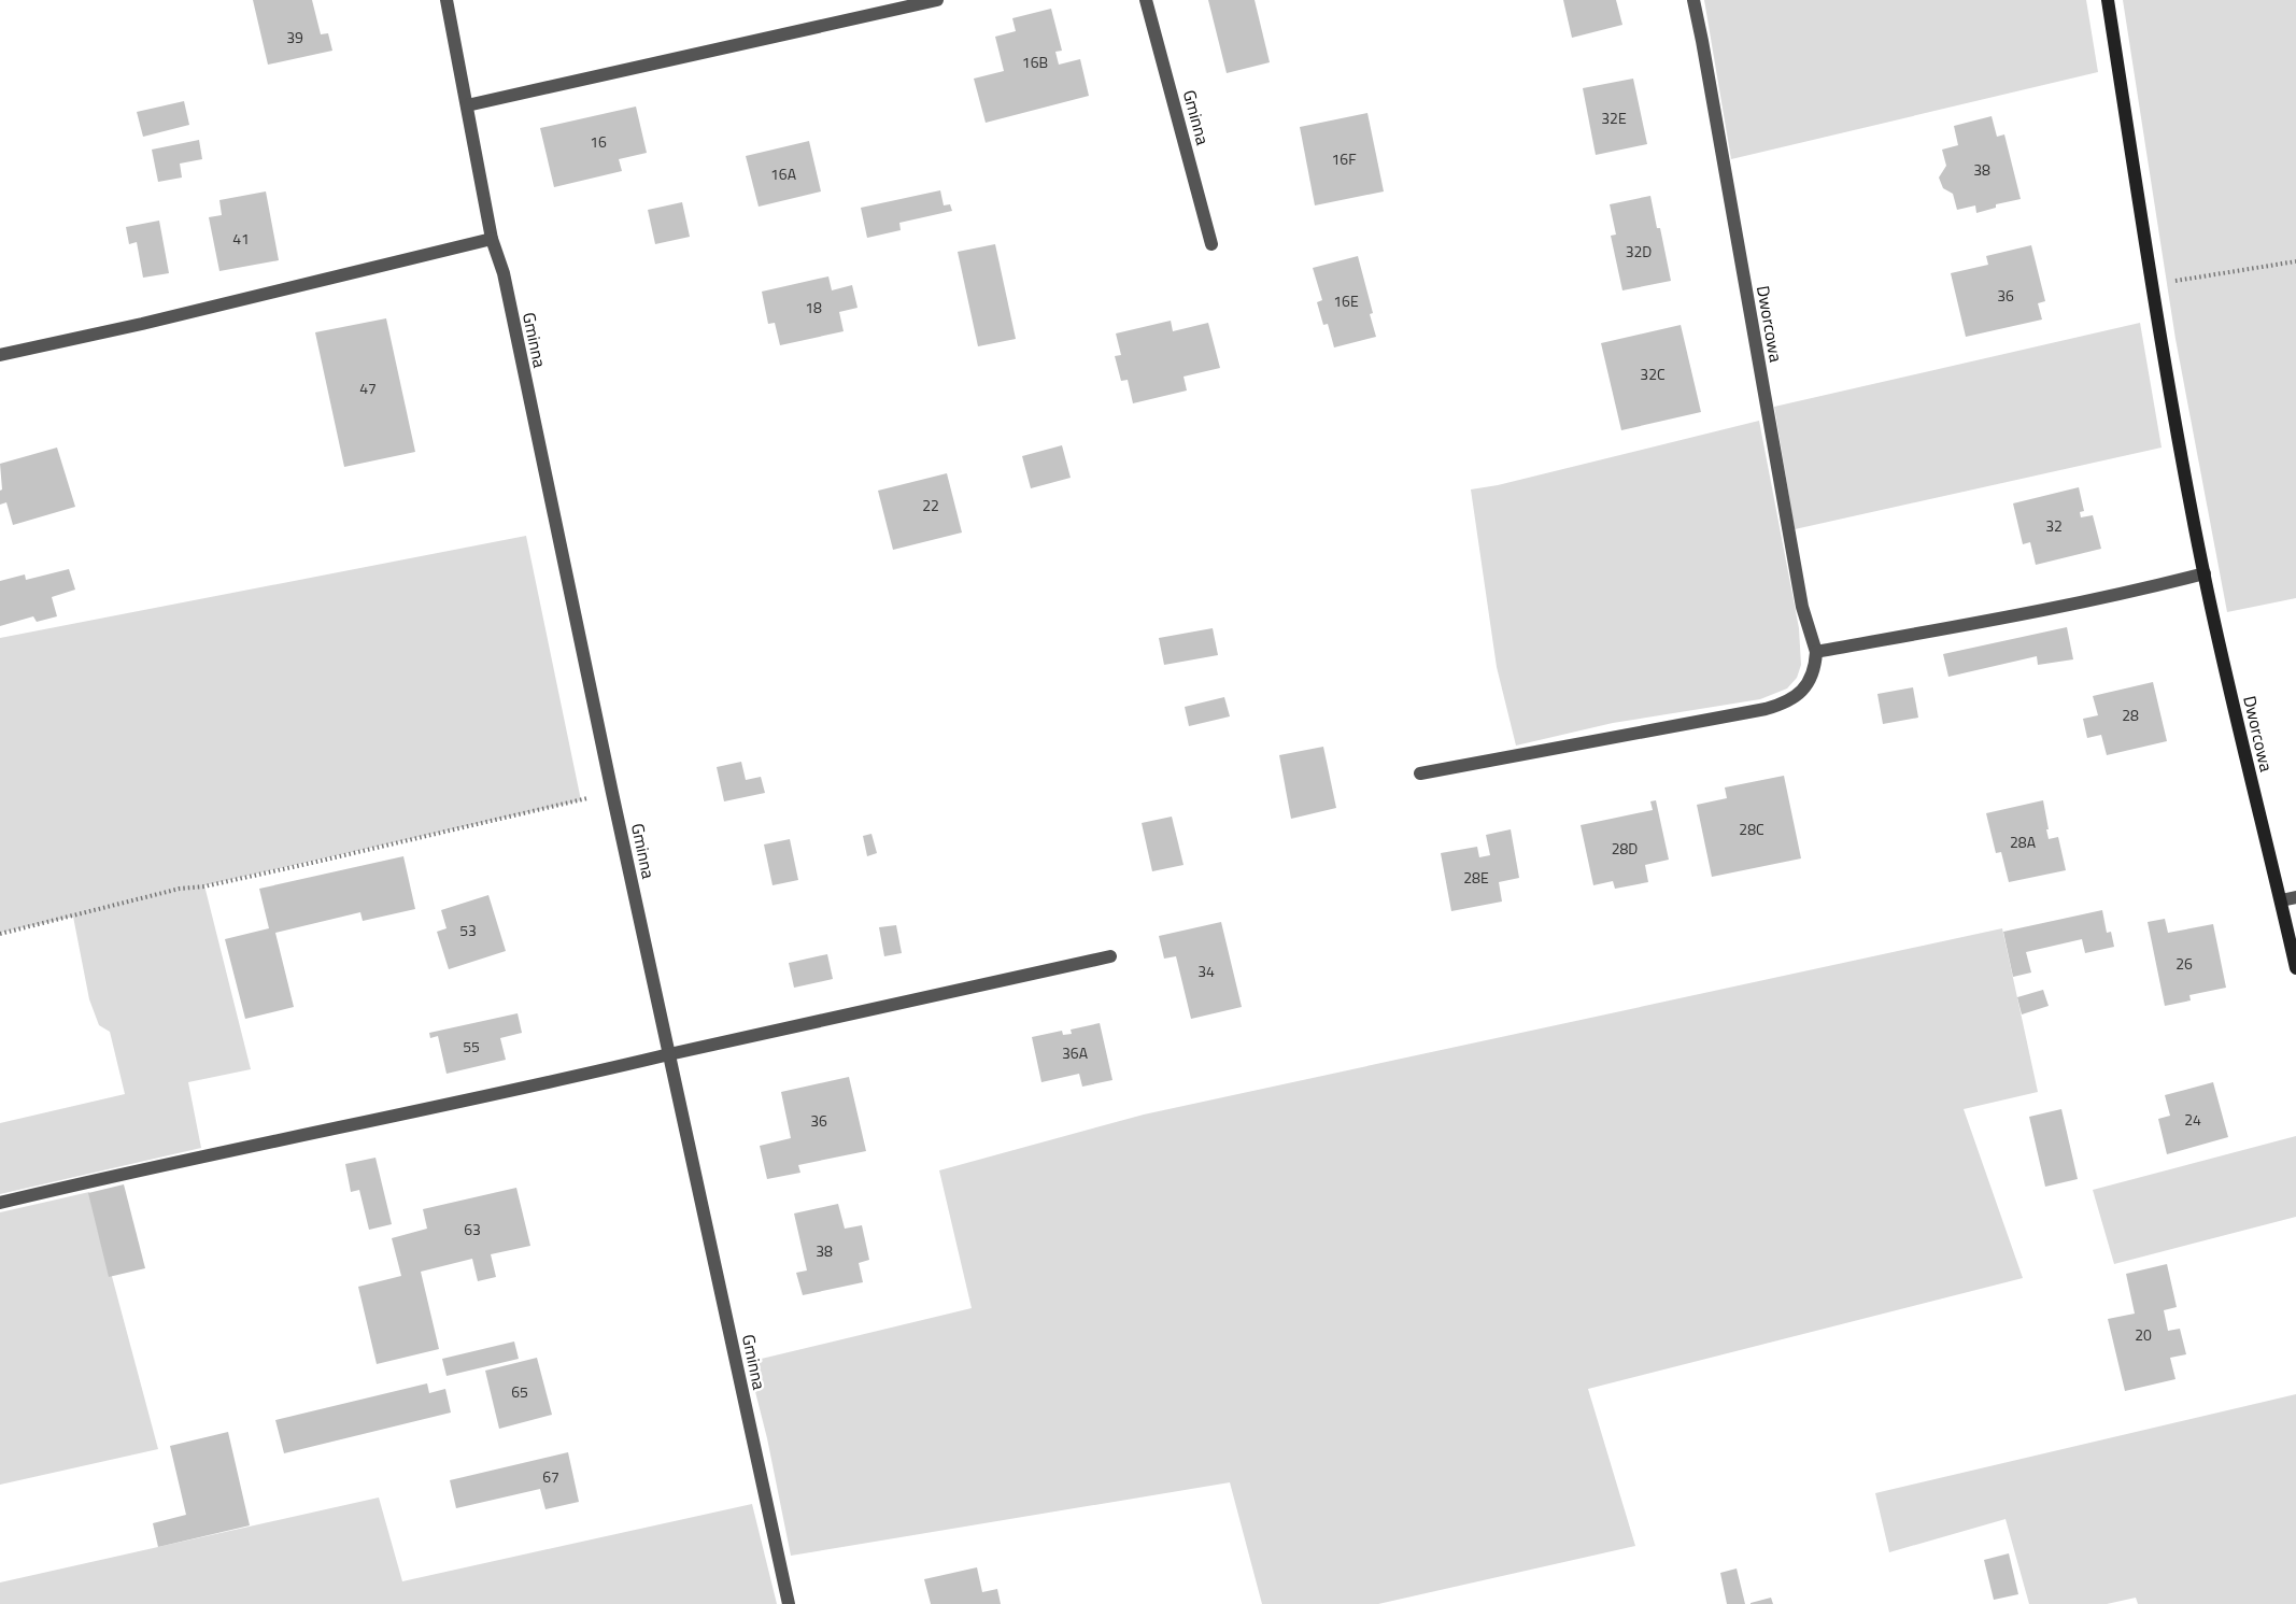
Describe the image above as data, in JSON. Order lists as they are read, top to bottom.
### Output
{
  "streets": {
    "street": ["Gminna", "Dworcowa"]
  },
  "house_numbers": [
    "39",
    "16B",
    "32E",
    "16",
    "16F",
    "38",
    "16A",
    "41",
    "32D",
    "36",
    "16E",
    "18",
    "32C",
    "47",
    "22",
    "32",
    "28",
    "28C",
    "28A",
    "28D",
    "28E",
    "53",
    "26",
    "34",
    "55",
    "36A",
    "24",
    "36",
    "63",
    "38",
    "20",
    "65",
    "67"
  ]
}
